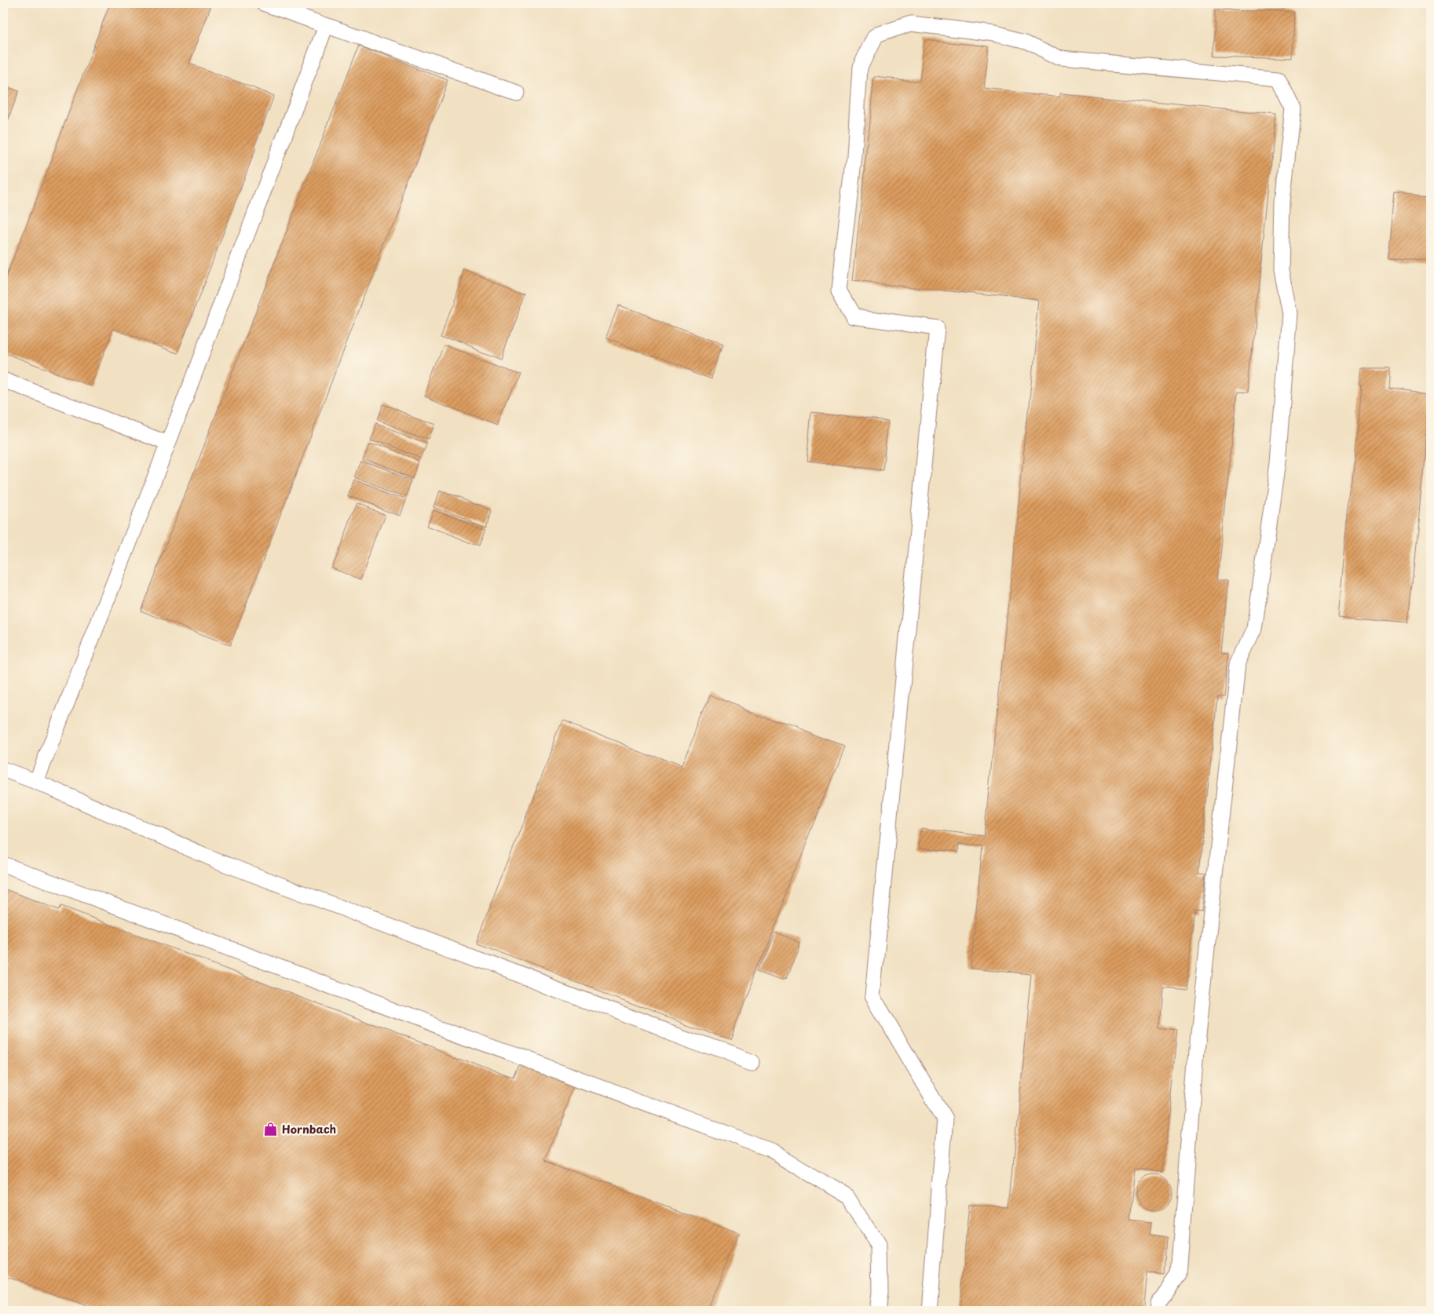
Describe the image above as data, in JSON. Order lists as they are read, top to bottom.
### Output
{
  "places": {
    "shop": ["Hornbach"]
  }
}
